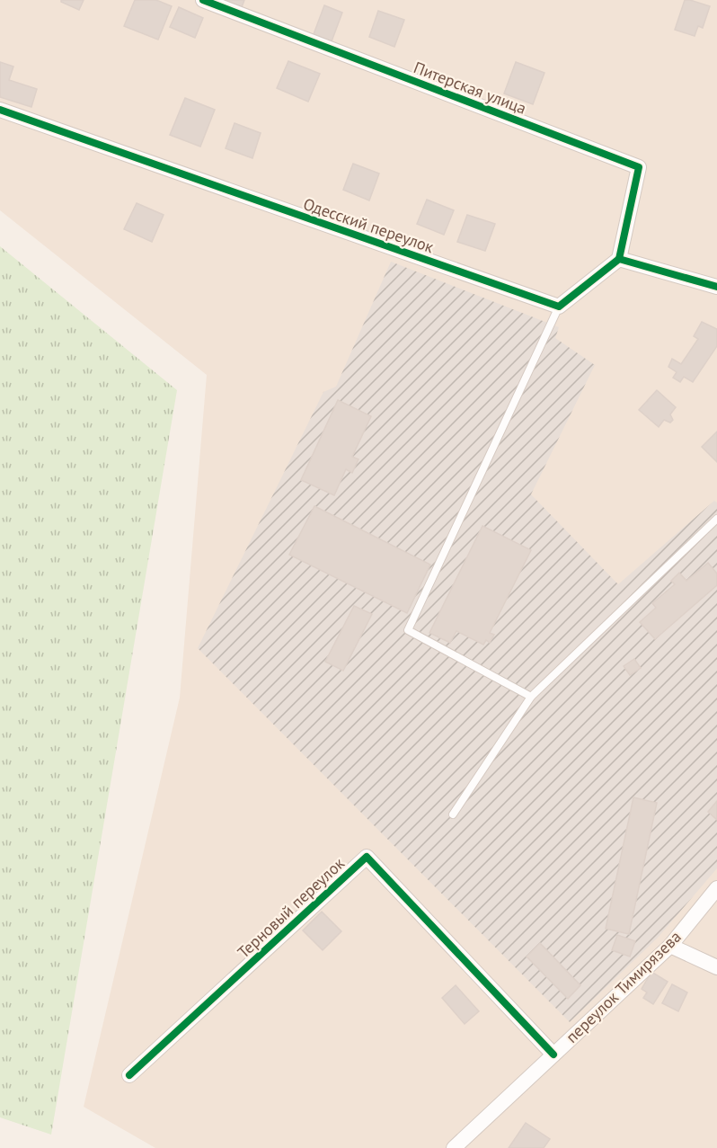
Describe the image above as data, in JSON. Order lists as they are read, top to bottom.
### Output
{
  "streets": {
    "street": [
      "Питерская улица",
      "Одесский переулок",
      "Терновый переулок",
      "переулок Тимирязева"
    ]
  },
  "crossings": [
    ["Терновый переулок", "переулок Тимирязева"]
  ]
}
